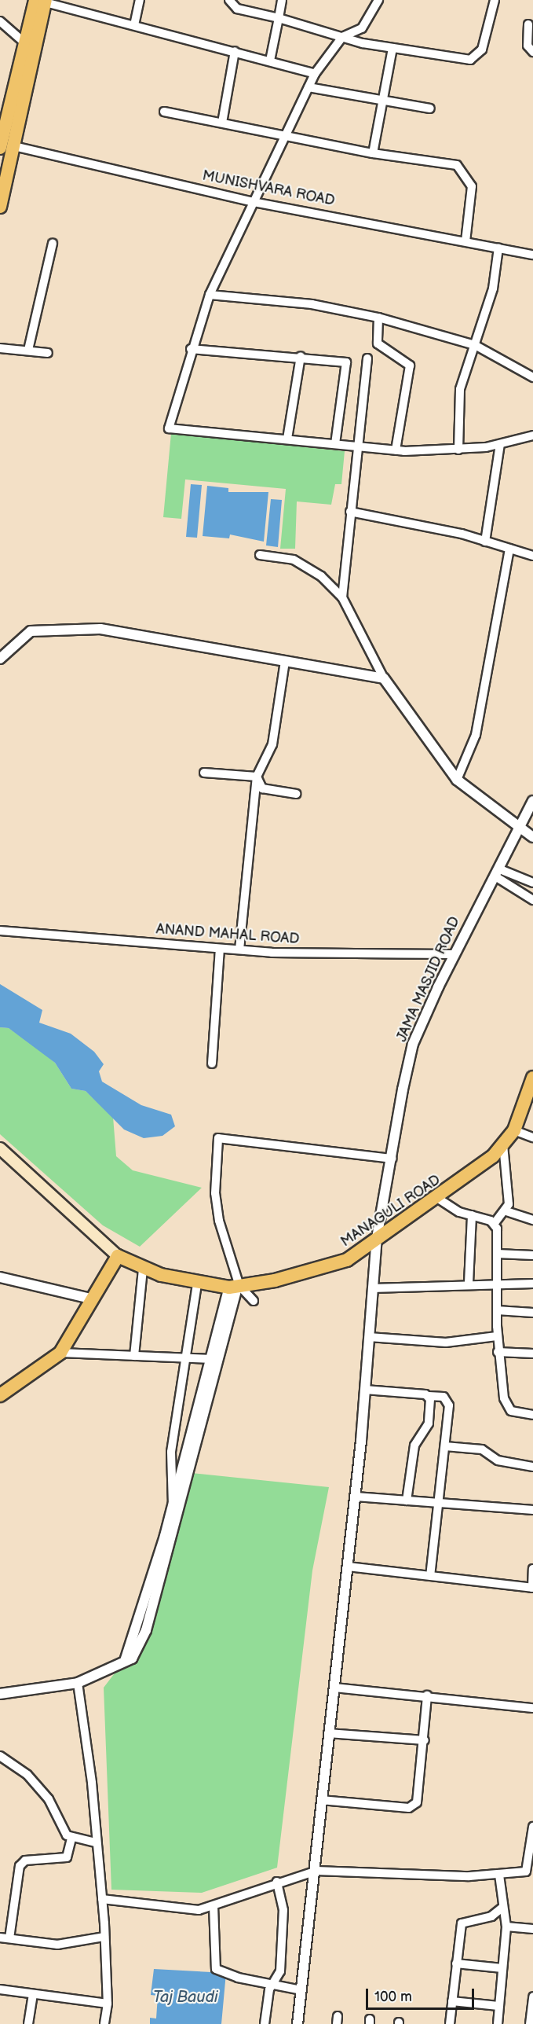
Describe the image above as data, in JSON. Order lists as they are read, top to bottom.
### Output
{
  "streets": {
    "main road": ["MANAGULI ROAD"],
    "street": ["MUNISHVARA ROAD", "ANAND MAHAL ROAD", "JAMA MASJID ROAD"]
  },
  "crossings": [
    ["ANAND MAHAL ROAD", "JAMA MASJID ROAD"],
    ["JAMA MASJID ROAD", "MANAGULI ROAD"]
  ],
  "water": ["Taj Baudi"],
  "scale_bar": "100 m"
}
